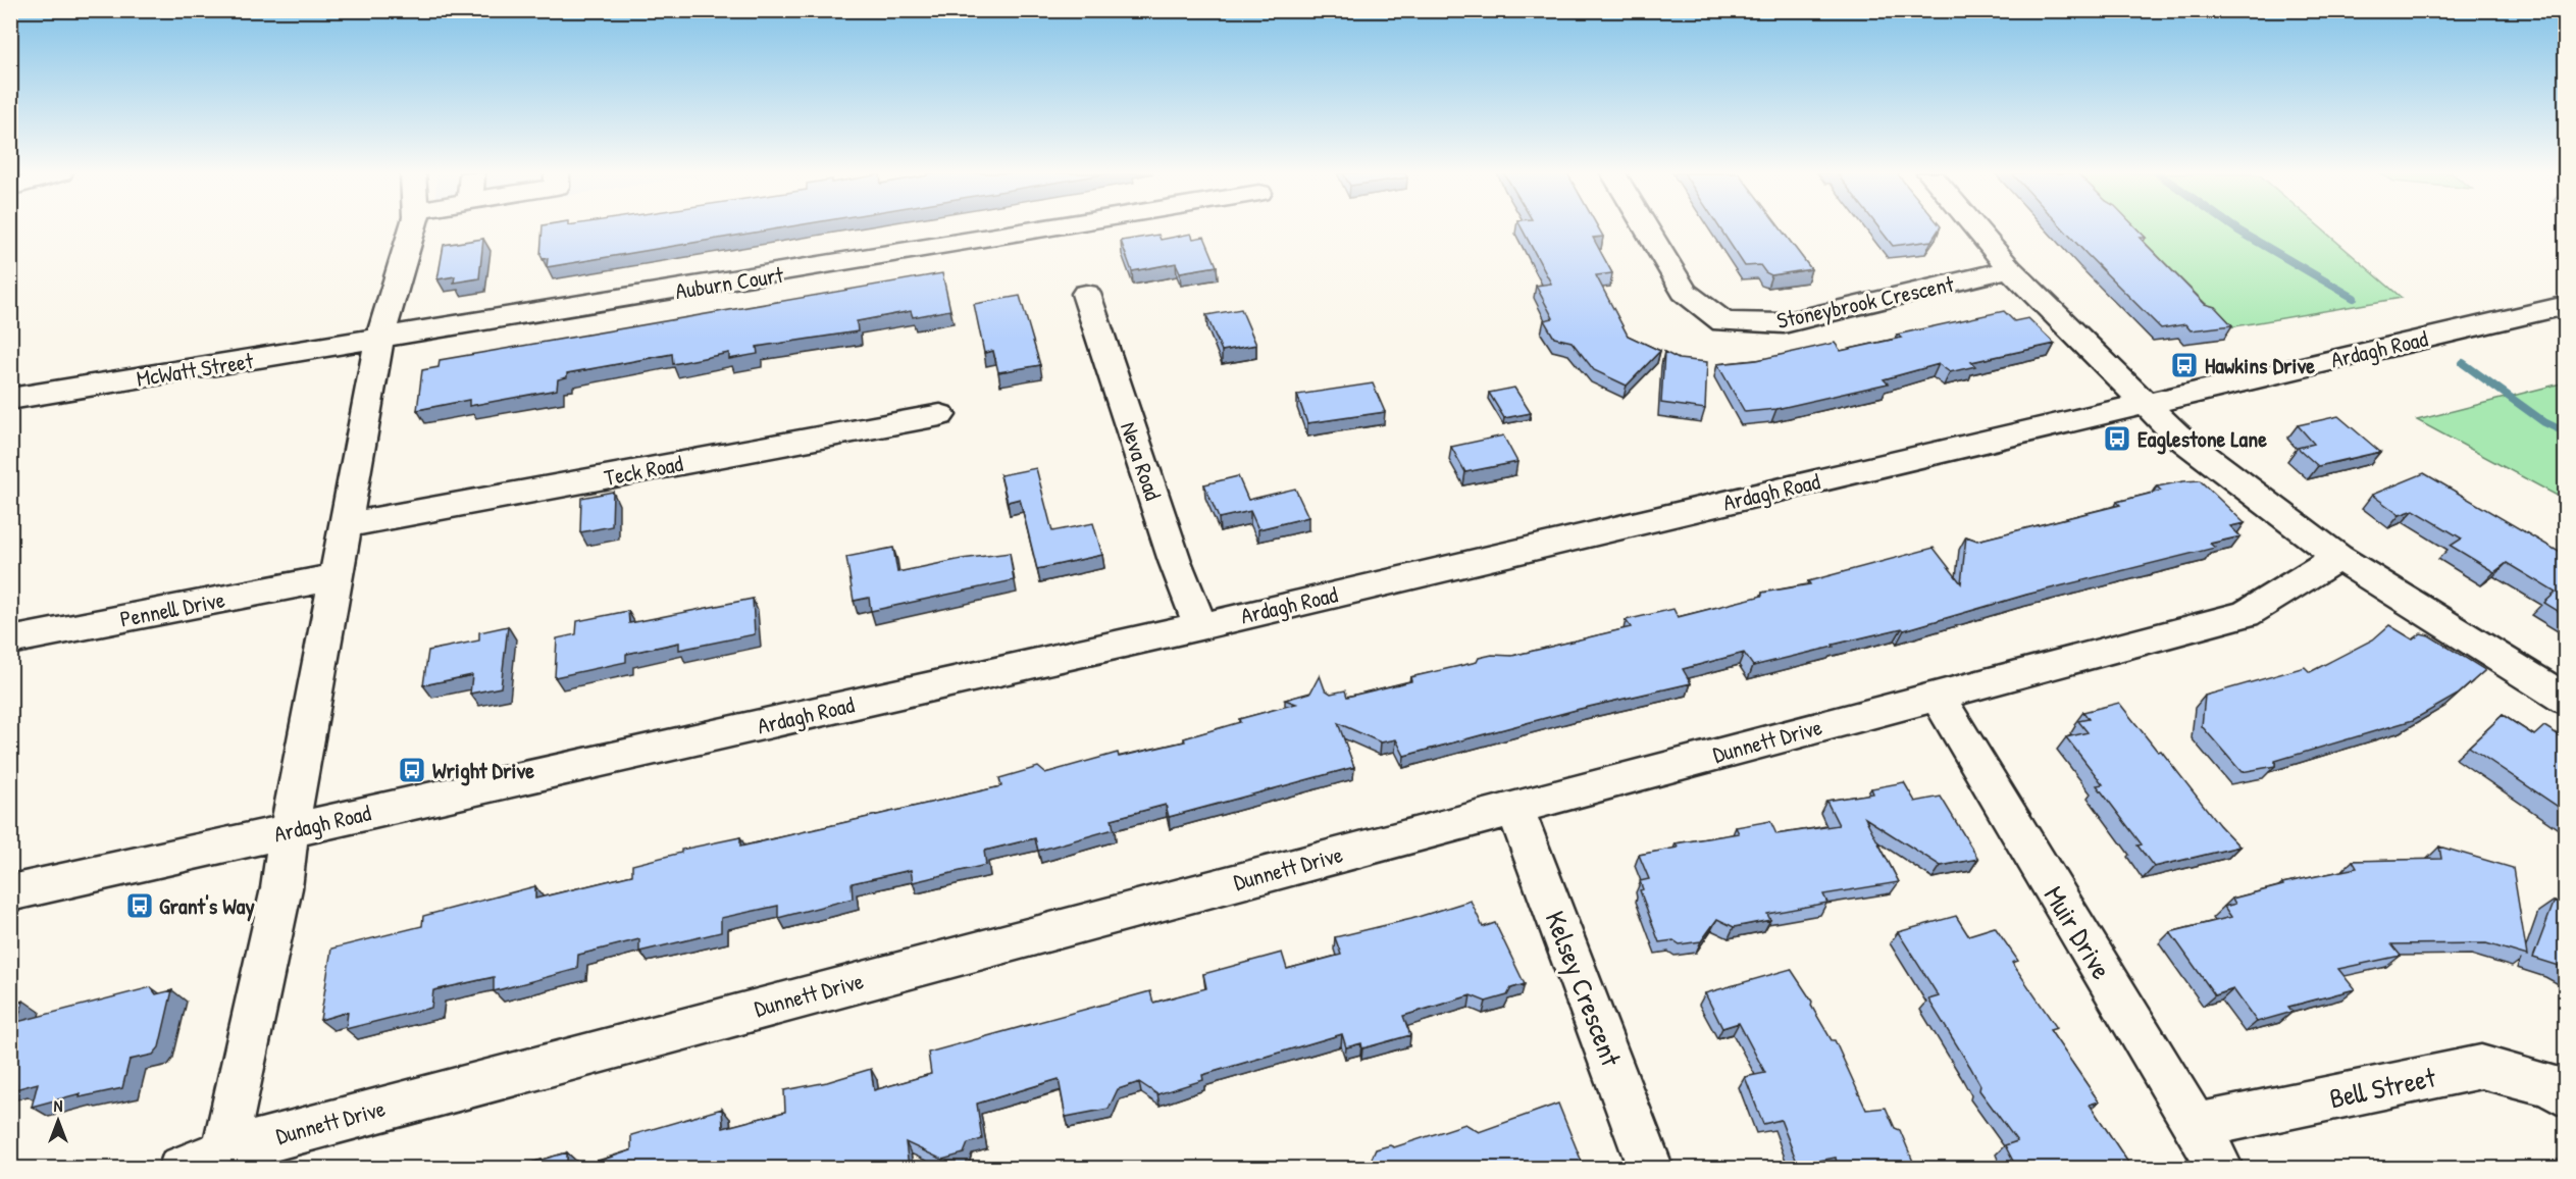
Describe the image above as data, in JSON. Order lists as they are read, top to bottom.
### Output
{
  "streets": {
    "street": [
      "Auburn Court",
      "Stoneybrook Crescent",
      "Ardagh Road",
      "McWatt Street",
      "Neva Road",
      "Teck Road",
      "Pennell Drive",
      "Dunnett Drive",
      "Muir Drive",
      "Kelsey Crescent",
      "Bell Street"
    ]
  },
  "crossings": [
    ["Auburn Court", "McWatt Street"],
    ["Ardagh Road", "Neva Road"],
    ["Dunnett Drive", "Muir Drive"],
    ["Dunnett Drive", "Kelsey Crescent"],
    ["Muir Drive", "Bell Street"]
  ],
  "places": {
    "bus stop": [
      "Hawkins Drive",
      "Eaglestone Lane",
      "Wright Drive",
      "Grant's Way"
    ]
  },
  "north": "top"
}
